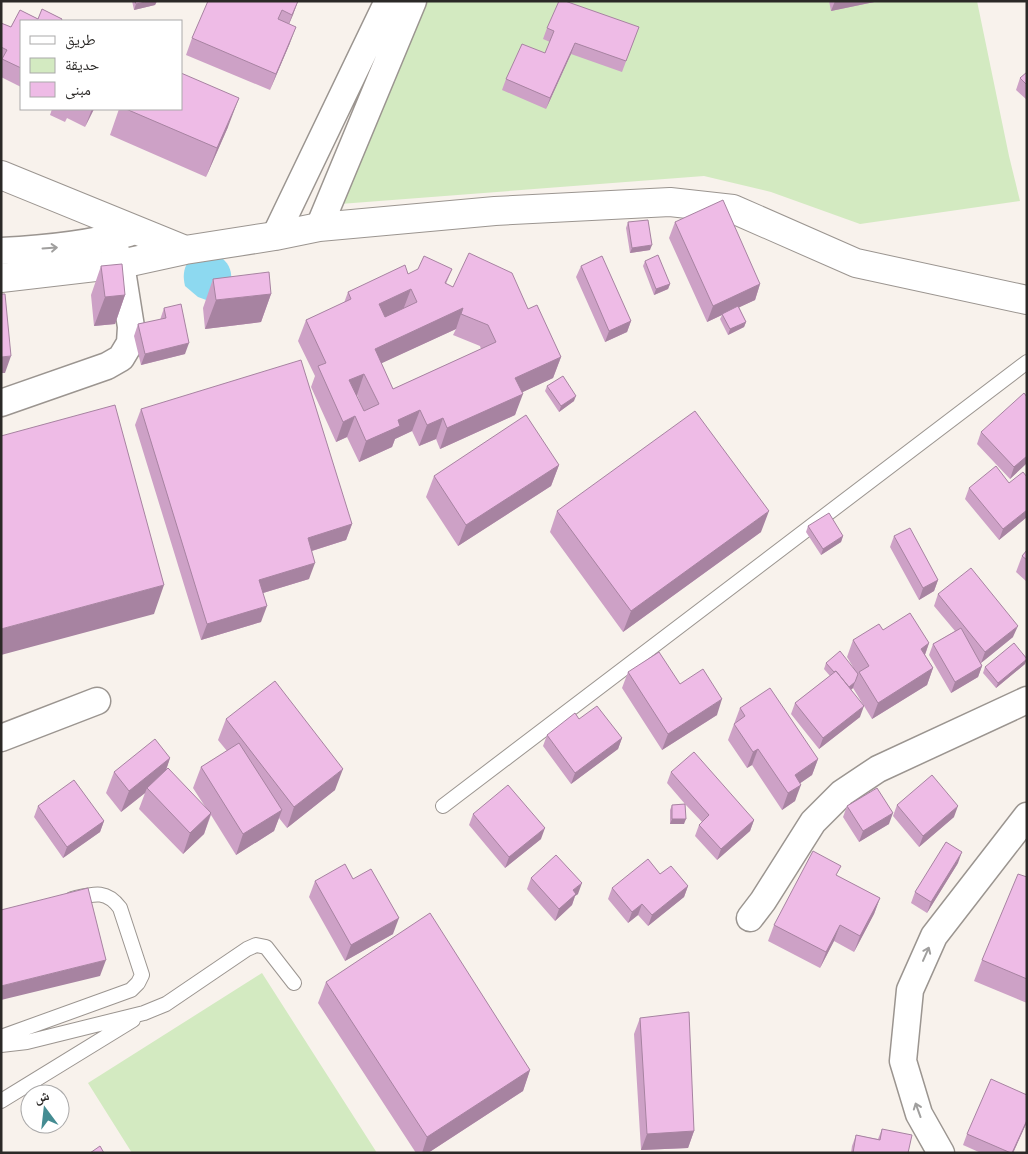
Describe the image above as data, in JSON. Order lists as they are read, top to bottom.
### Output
{
  "legend": ["طريق", "حديقة", "مبنى"],
  "north": "top"
}
